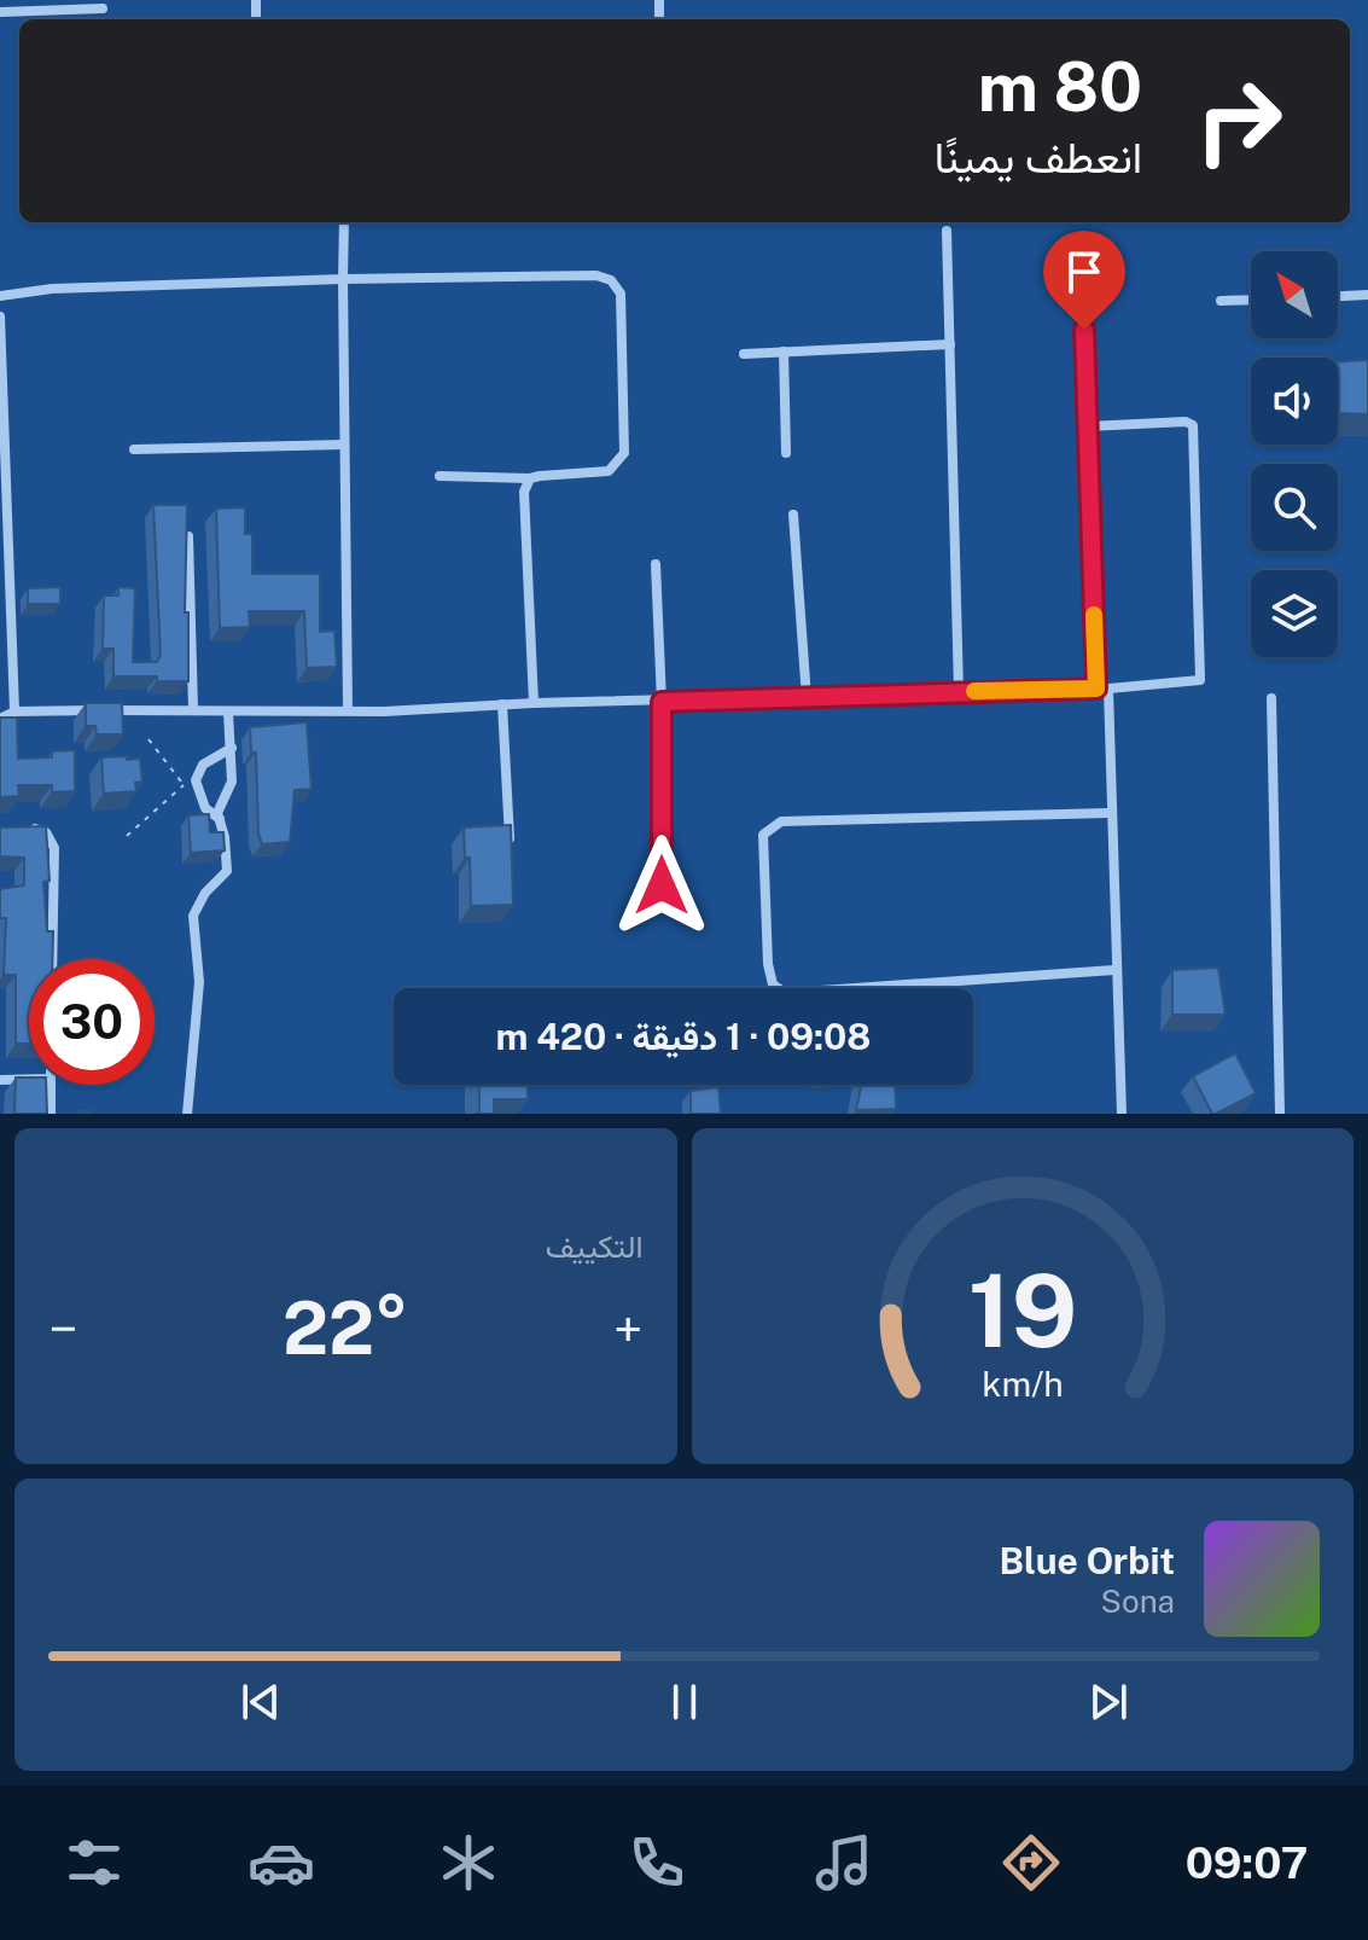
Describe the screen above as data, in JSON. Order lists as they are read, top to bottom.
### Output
{
  "north": "top left",
  "page": {
    "turn": ["80 m", "انعطف يمينًا"],
    "limit": "30",
    "trip": "09:08 · 1 دقيقة · 420 m",
    "tile": "التكييف",
    "heat": ["−", "22°", "+"],
    "song": ["Blue Orbit", "Sona"],
    "tabs": "09:07",
    "gauge": ["19", "km/h"]
  }
}
